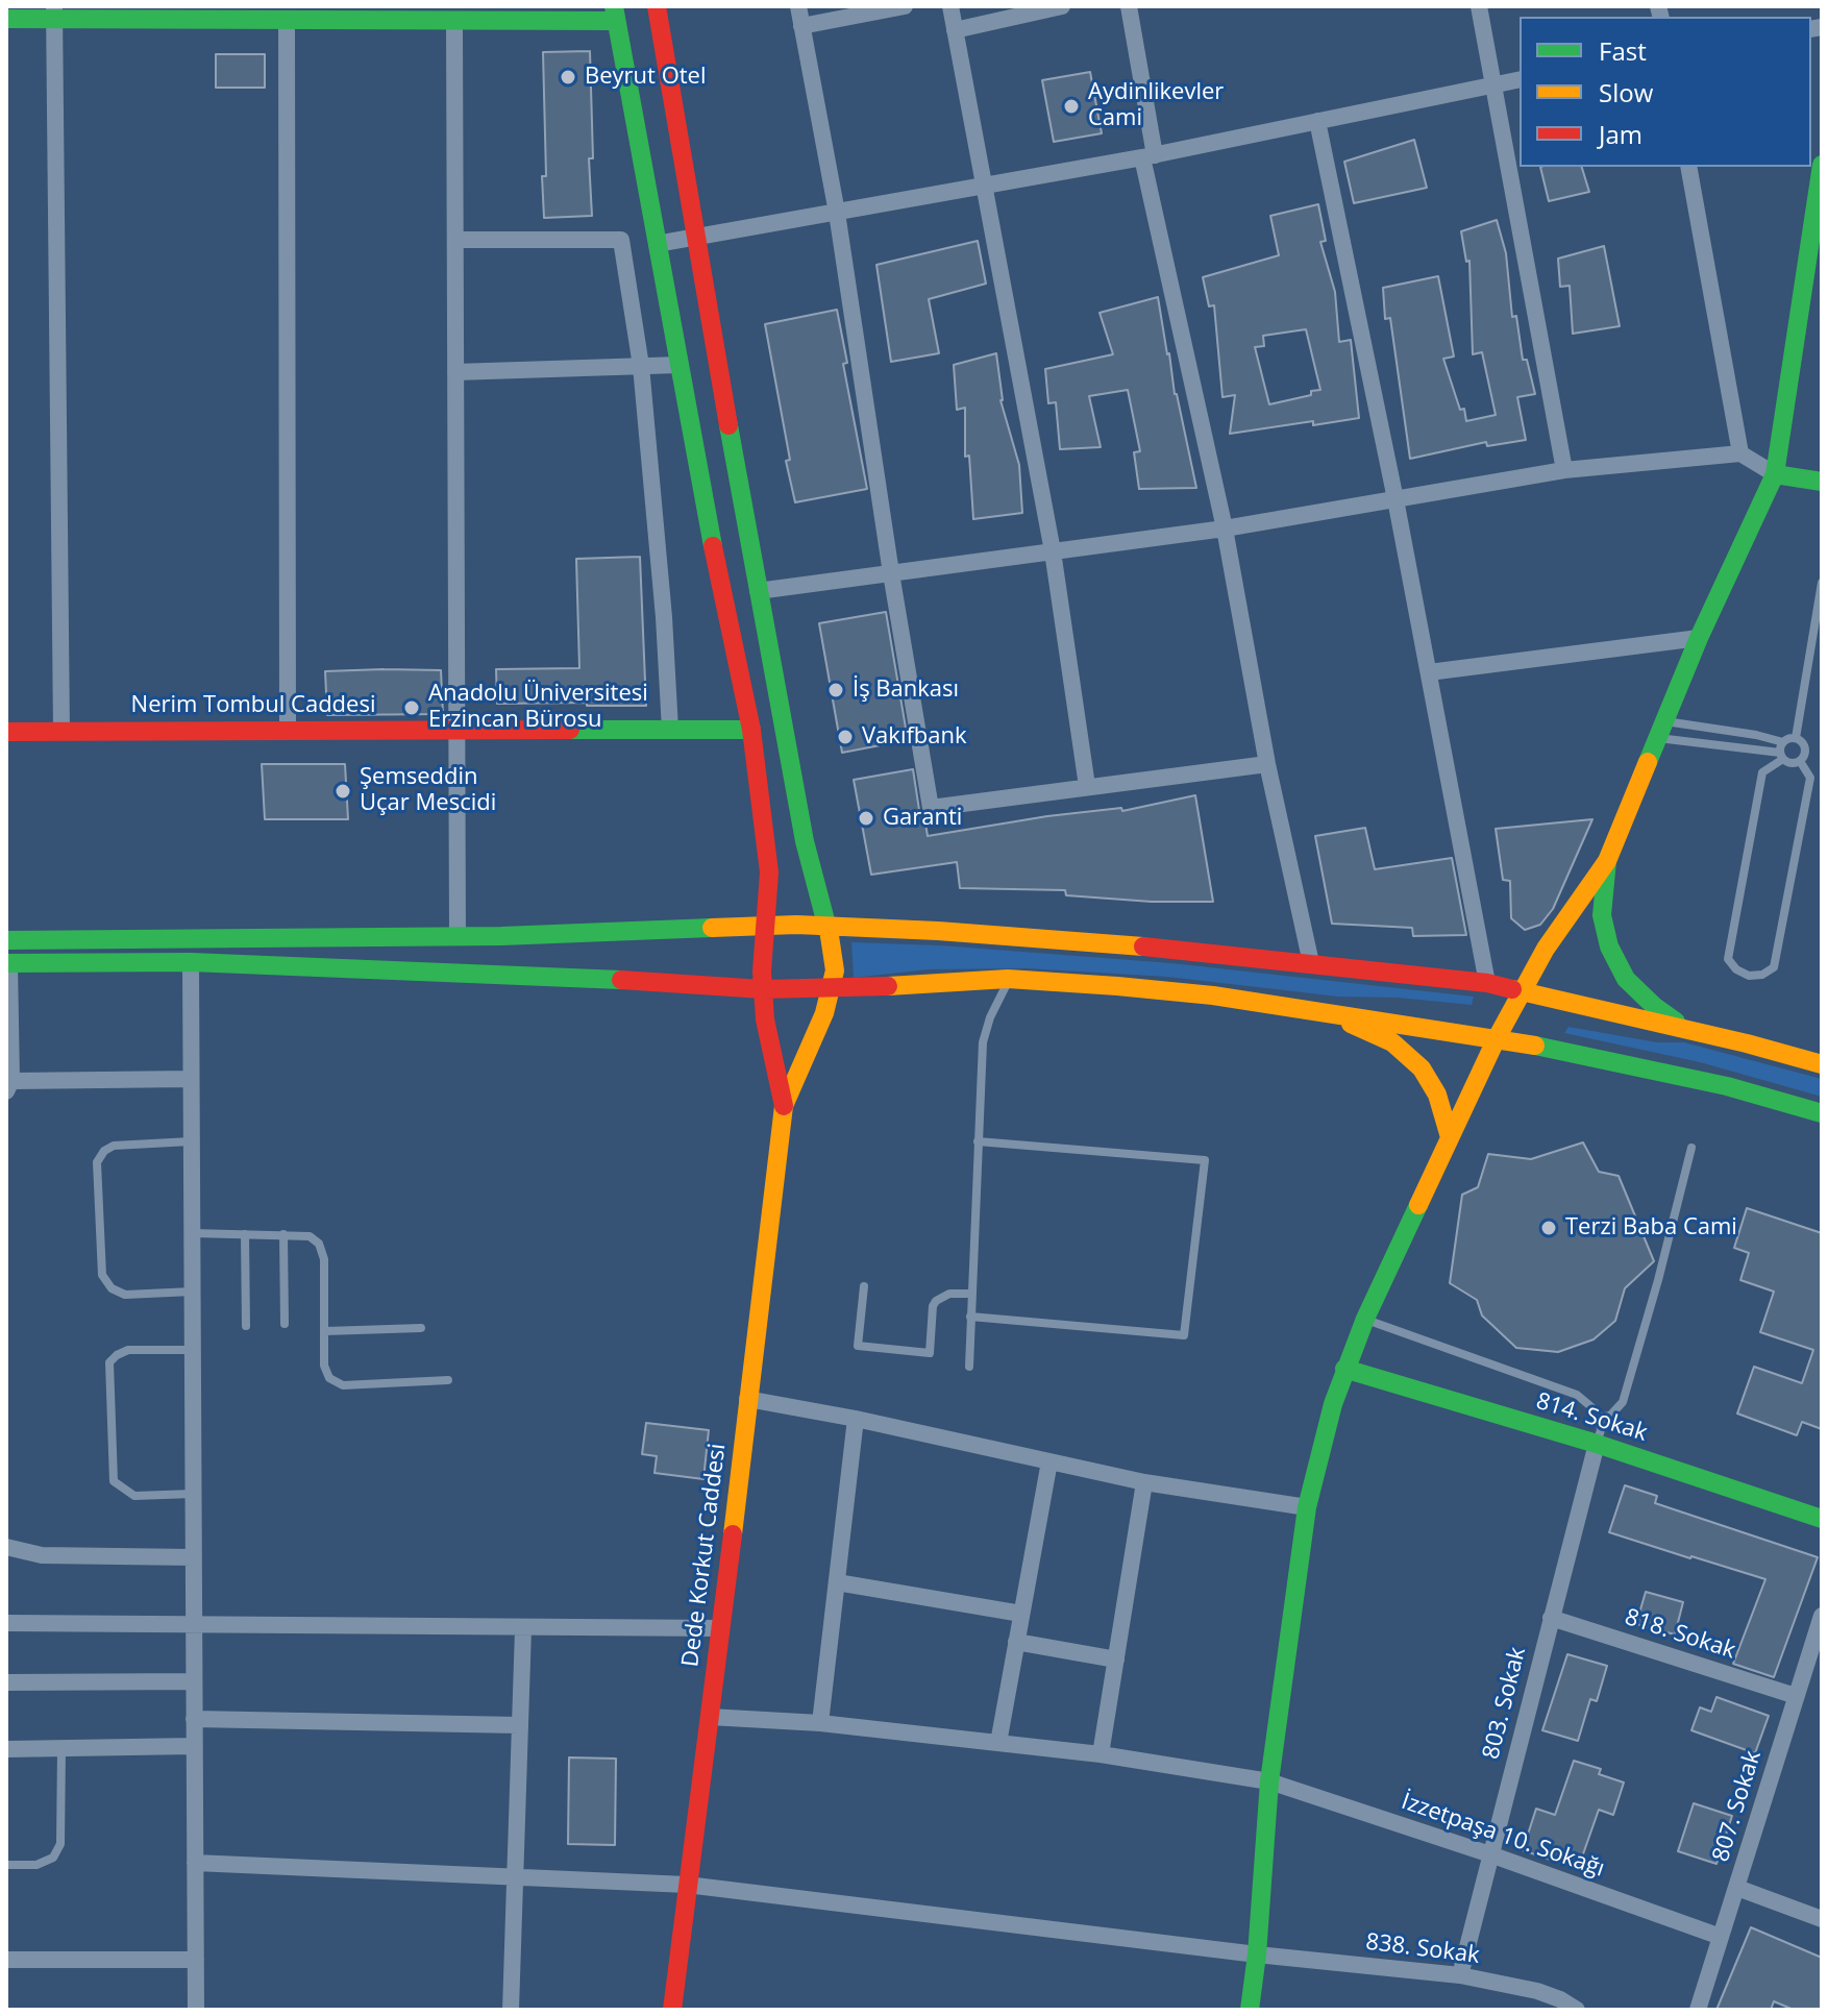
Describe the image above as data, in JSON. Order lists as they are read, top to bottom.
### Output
{
  "streets": {
    "main road": ["Nerim Tombul Caddesi", "814. Sokak", "Dede Korkut Caddesi"],
    "street": [
      "818. Sokak",
      "803. Sokak",
      "807. Sokak",
      "İzzetpaşa 10. Sokağı",
      "838. Sokak"
    ]
  },
  "crossings": [
    ["Nerim Tombul Caddesi", "Dede Korkut Caddesi"],
    ["814. Sokak", "803. Sokak"],
    ["Dede Korkut Caddesi", "İzzetpaşa 10. Sokağı"],
    ["Dede Korkut Caddesi", "838. Sokak"],
    ["818. Sokak", "803. Sokak"],
    ["818. Sokak", "807. Sokak"],
    ["803. Sokak", "İzzetpaşa 10. Sokağı"],
    ["803. Sokak", "838. Sokak"],
    ["807. Sokak", "İzzetpaşa 10. Sokağı"]
  ],
  "places": [
    "Beyrut Otel",
    "Aydinlikevler Cami",
    "İş Bankası",
    "Anadolu Üniversitesi Erzincan Bürosu",
    "Vakıfbank",
    "Şemseddin Uçar Mescidi",
    "Garanti",
    "Terzi Baba Cami"
  ],
  "legend": ["Fast", "Slow", "Jam"]
}
